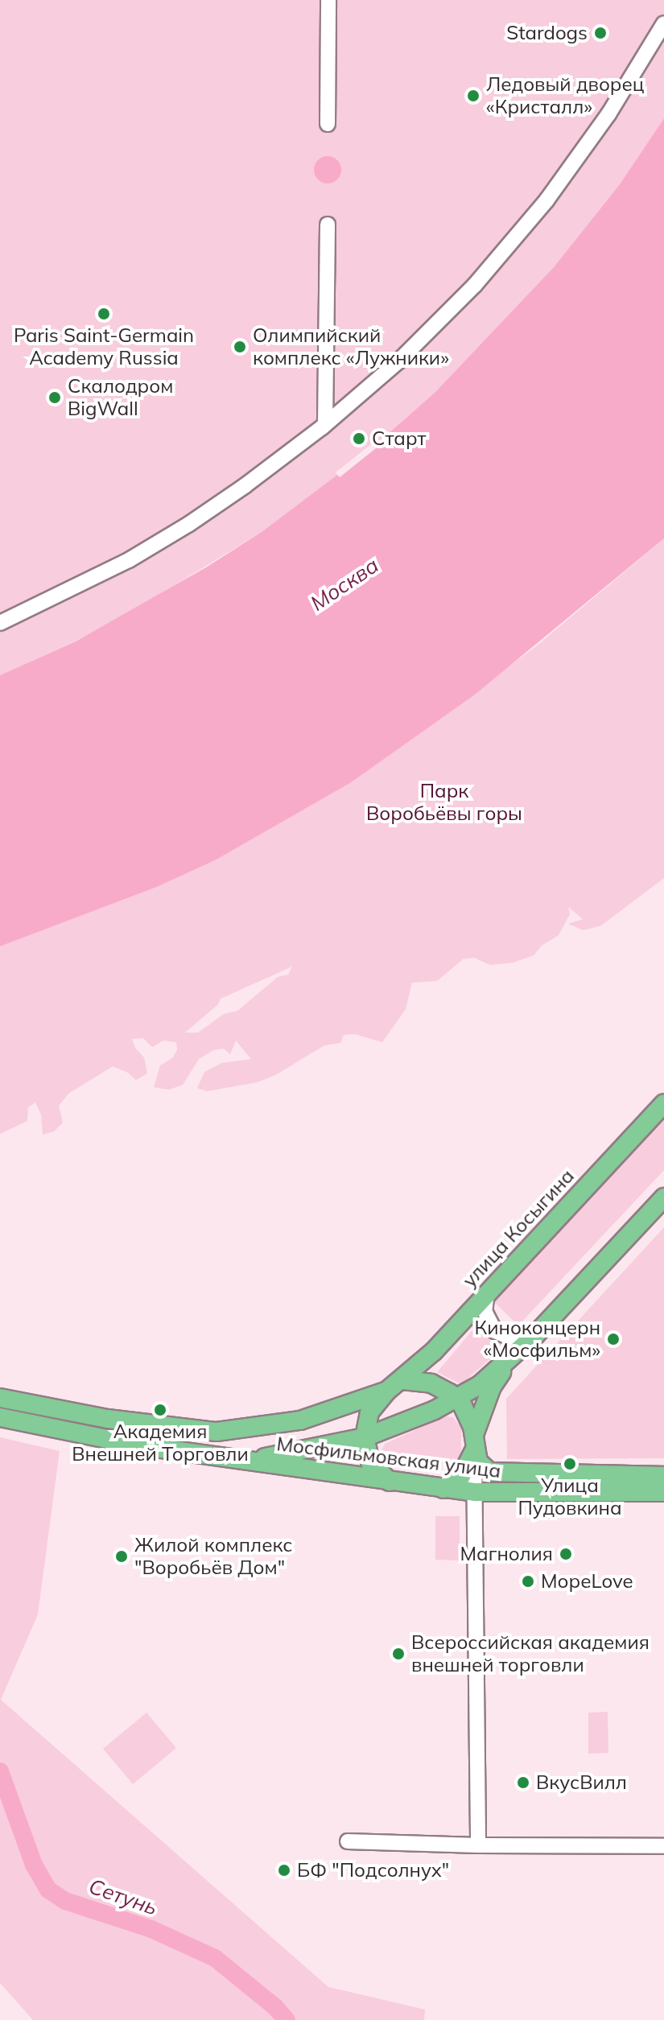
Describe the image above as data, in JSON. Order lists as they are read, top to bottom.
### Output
{
  "streets": {
    "main road": ["улица Косыгина", "Мосфильмовская улица"]
  },
  "water": ["Москва", "Сетунь"],
  "parks": ["Парк Воробьёвы горы"],
  "places": [
    "Stardogs",
    "Ледовый дворец «Кристалл»",
    "Paris Saint-Germain Academy Russia",
    "Олимпийский комплекс «Лужники»",
    "Скалодром BigWall",
    "Старт",
    "Киноконцерн «Мосфильм»",
    "Академия Внешней Торговли",
    "Улица Пудовкина",
    "Магнолия",
    "Жилой комплекс \"Воробьёв Дом\"",
    "МореLove",
    "Всероссийская академия внешней торговли",
    "ВкусВилл",
    "БФ \"Подсолнух\""
  ]
}
